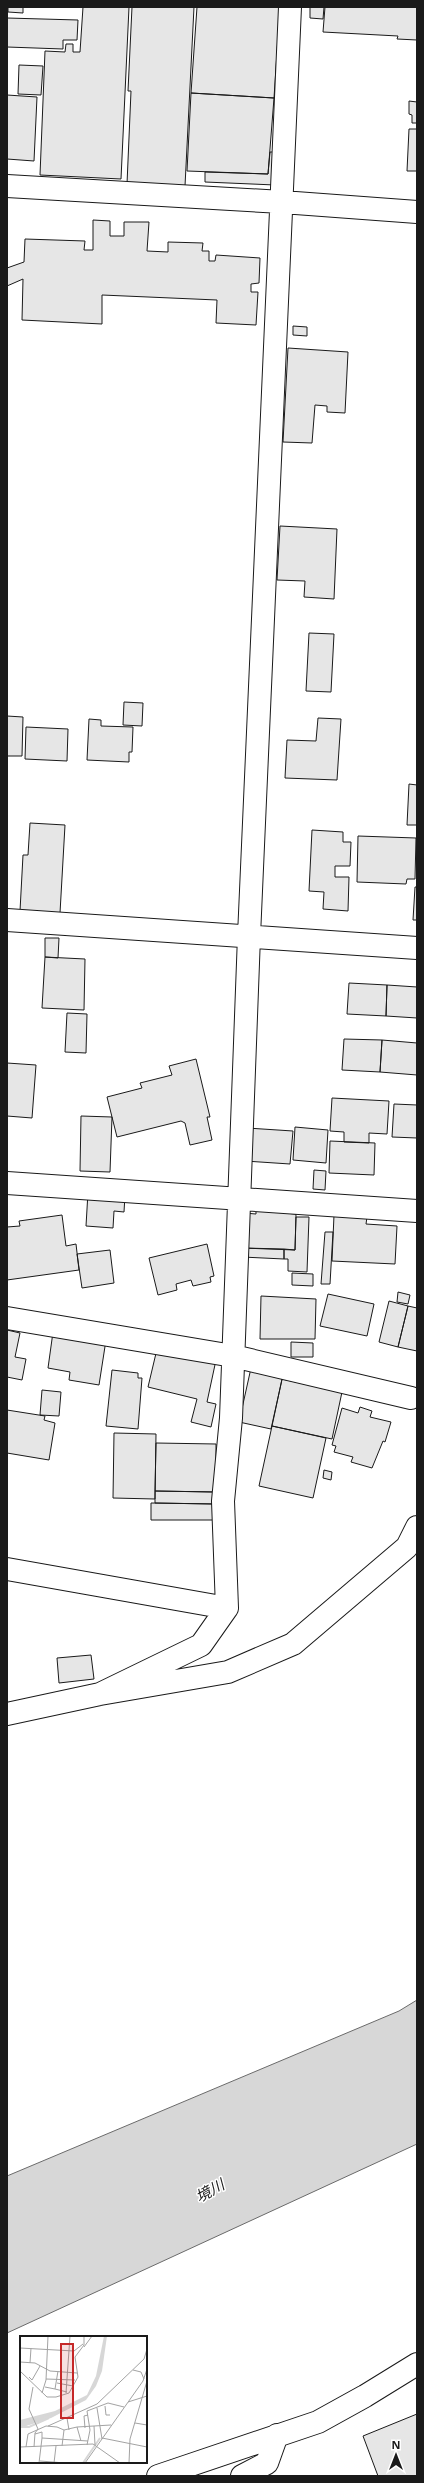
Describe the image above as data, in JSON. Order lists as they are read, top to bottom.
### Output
{
  "water": ["境川"],
  "north": "top"
}
